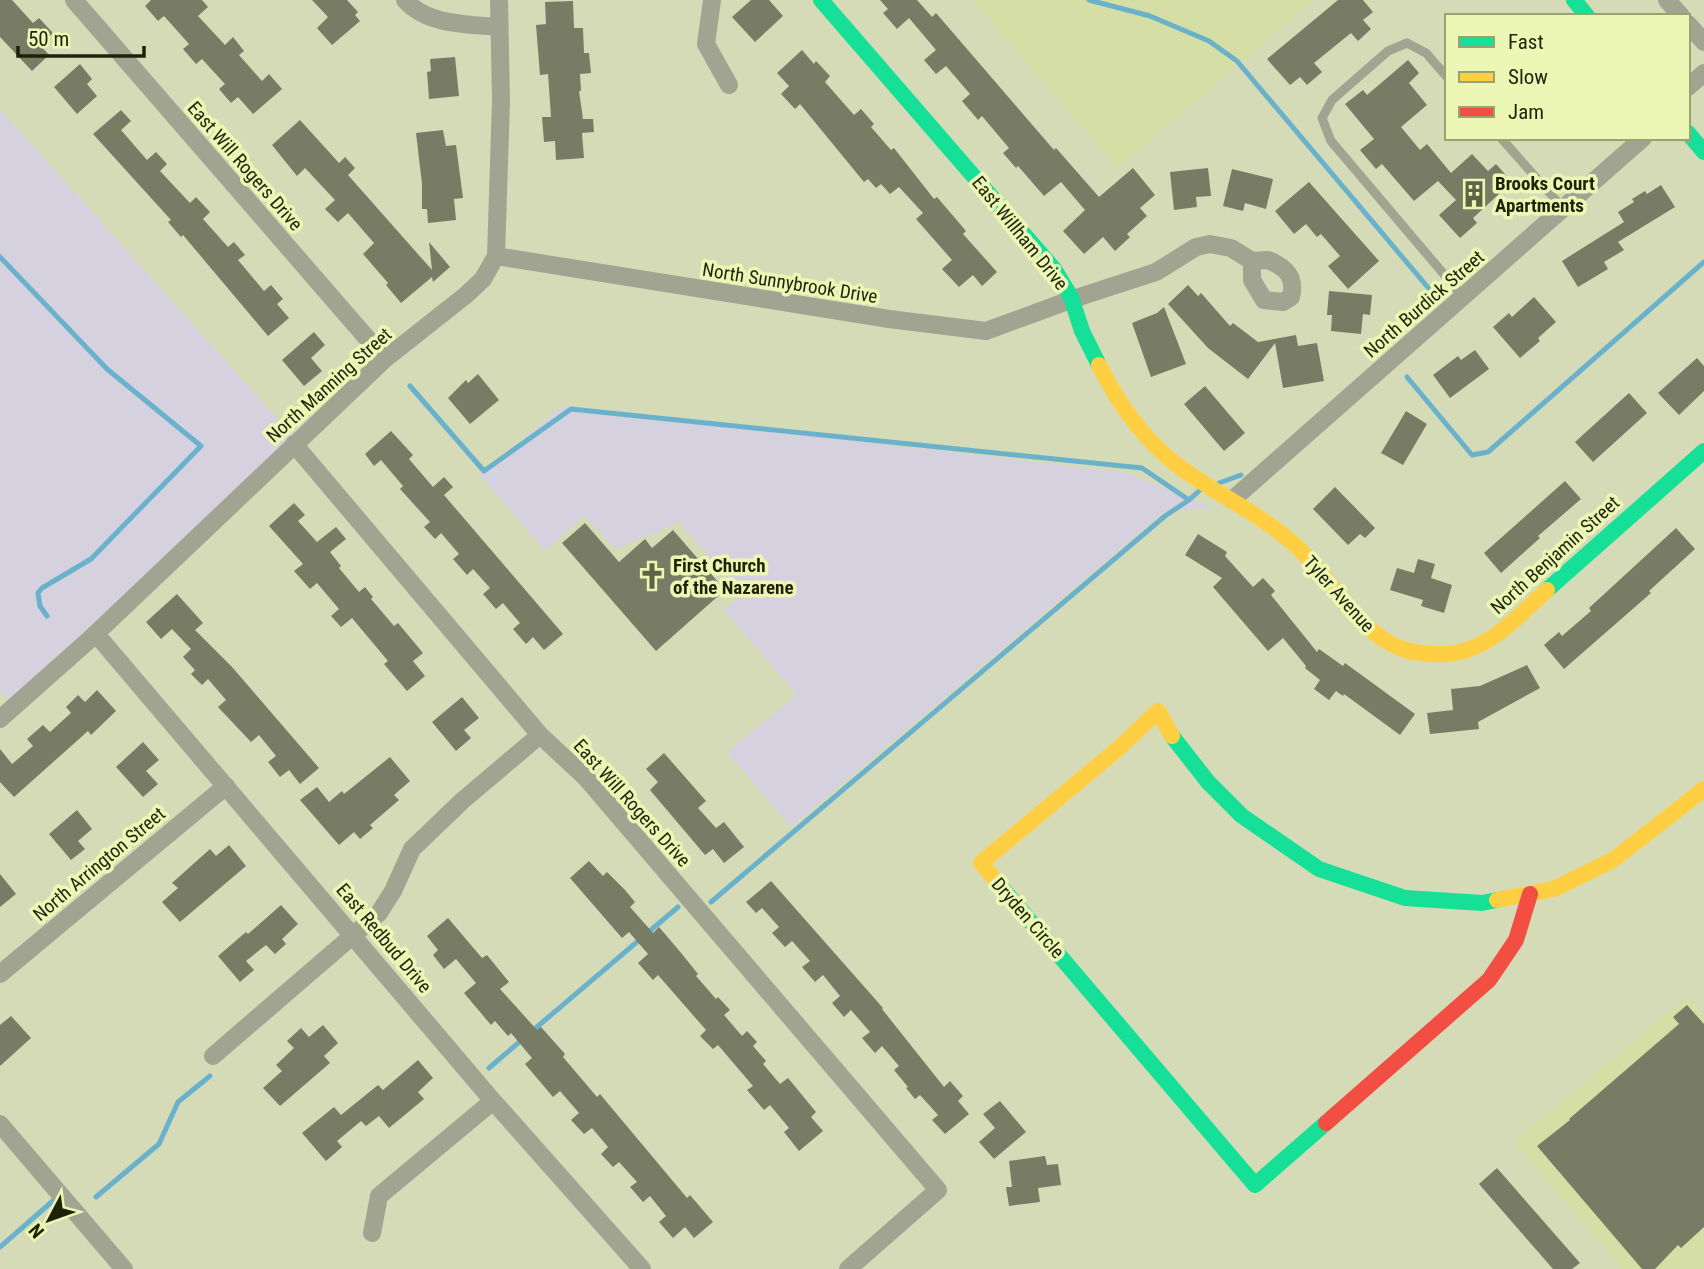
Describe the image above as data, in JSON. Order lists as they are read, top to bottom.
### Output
{
  "streets": {
    "street": [
      "East Will Rogers Drive",
      "East Willham Drive",
      "North Sunnybrook Drive",
      "North Burdick Street",
      "North Manning Street",
      "North Benjamin Street",
      "Tyler Avenue",
      "North Arrington Street",
      "Dryden Circle",
      "East Redbud Drive"
    ]
  },
  "crossings": [
    ["East Will Rogers Drive", "North Manning Street"],
    ["East Willham Drive", "North Sunnybrook Drive"],
    ["East Willham Drive", "North Burdick Street"],
    ["East Willham Drive", "Tyler Avenue"],
    ["North Sunnybrook Drive", "North Manning Street"],
    ["North Manning Street", "East Redbud Drive"],
    ["North Benjamin Street", "Tyler Avenue"],
    ["North Arrington Street", "East Redbud Drive"]
  ],
  "places": {
    "building": ["Brooks Court Apartments"],
    "church": ["First Church of the Nazarene"]
  },
  "legend": ["Fast", "Slow", "Jam"],
  "scale_bar": "50 m",
  "north": "bottom left"
}
